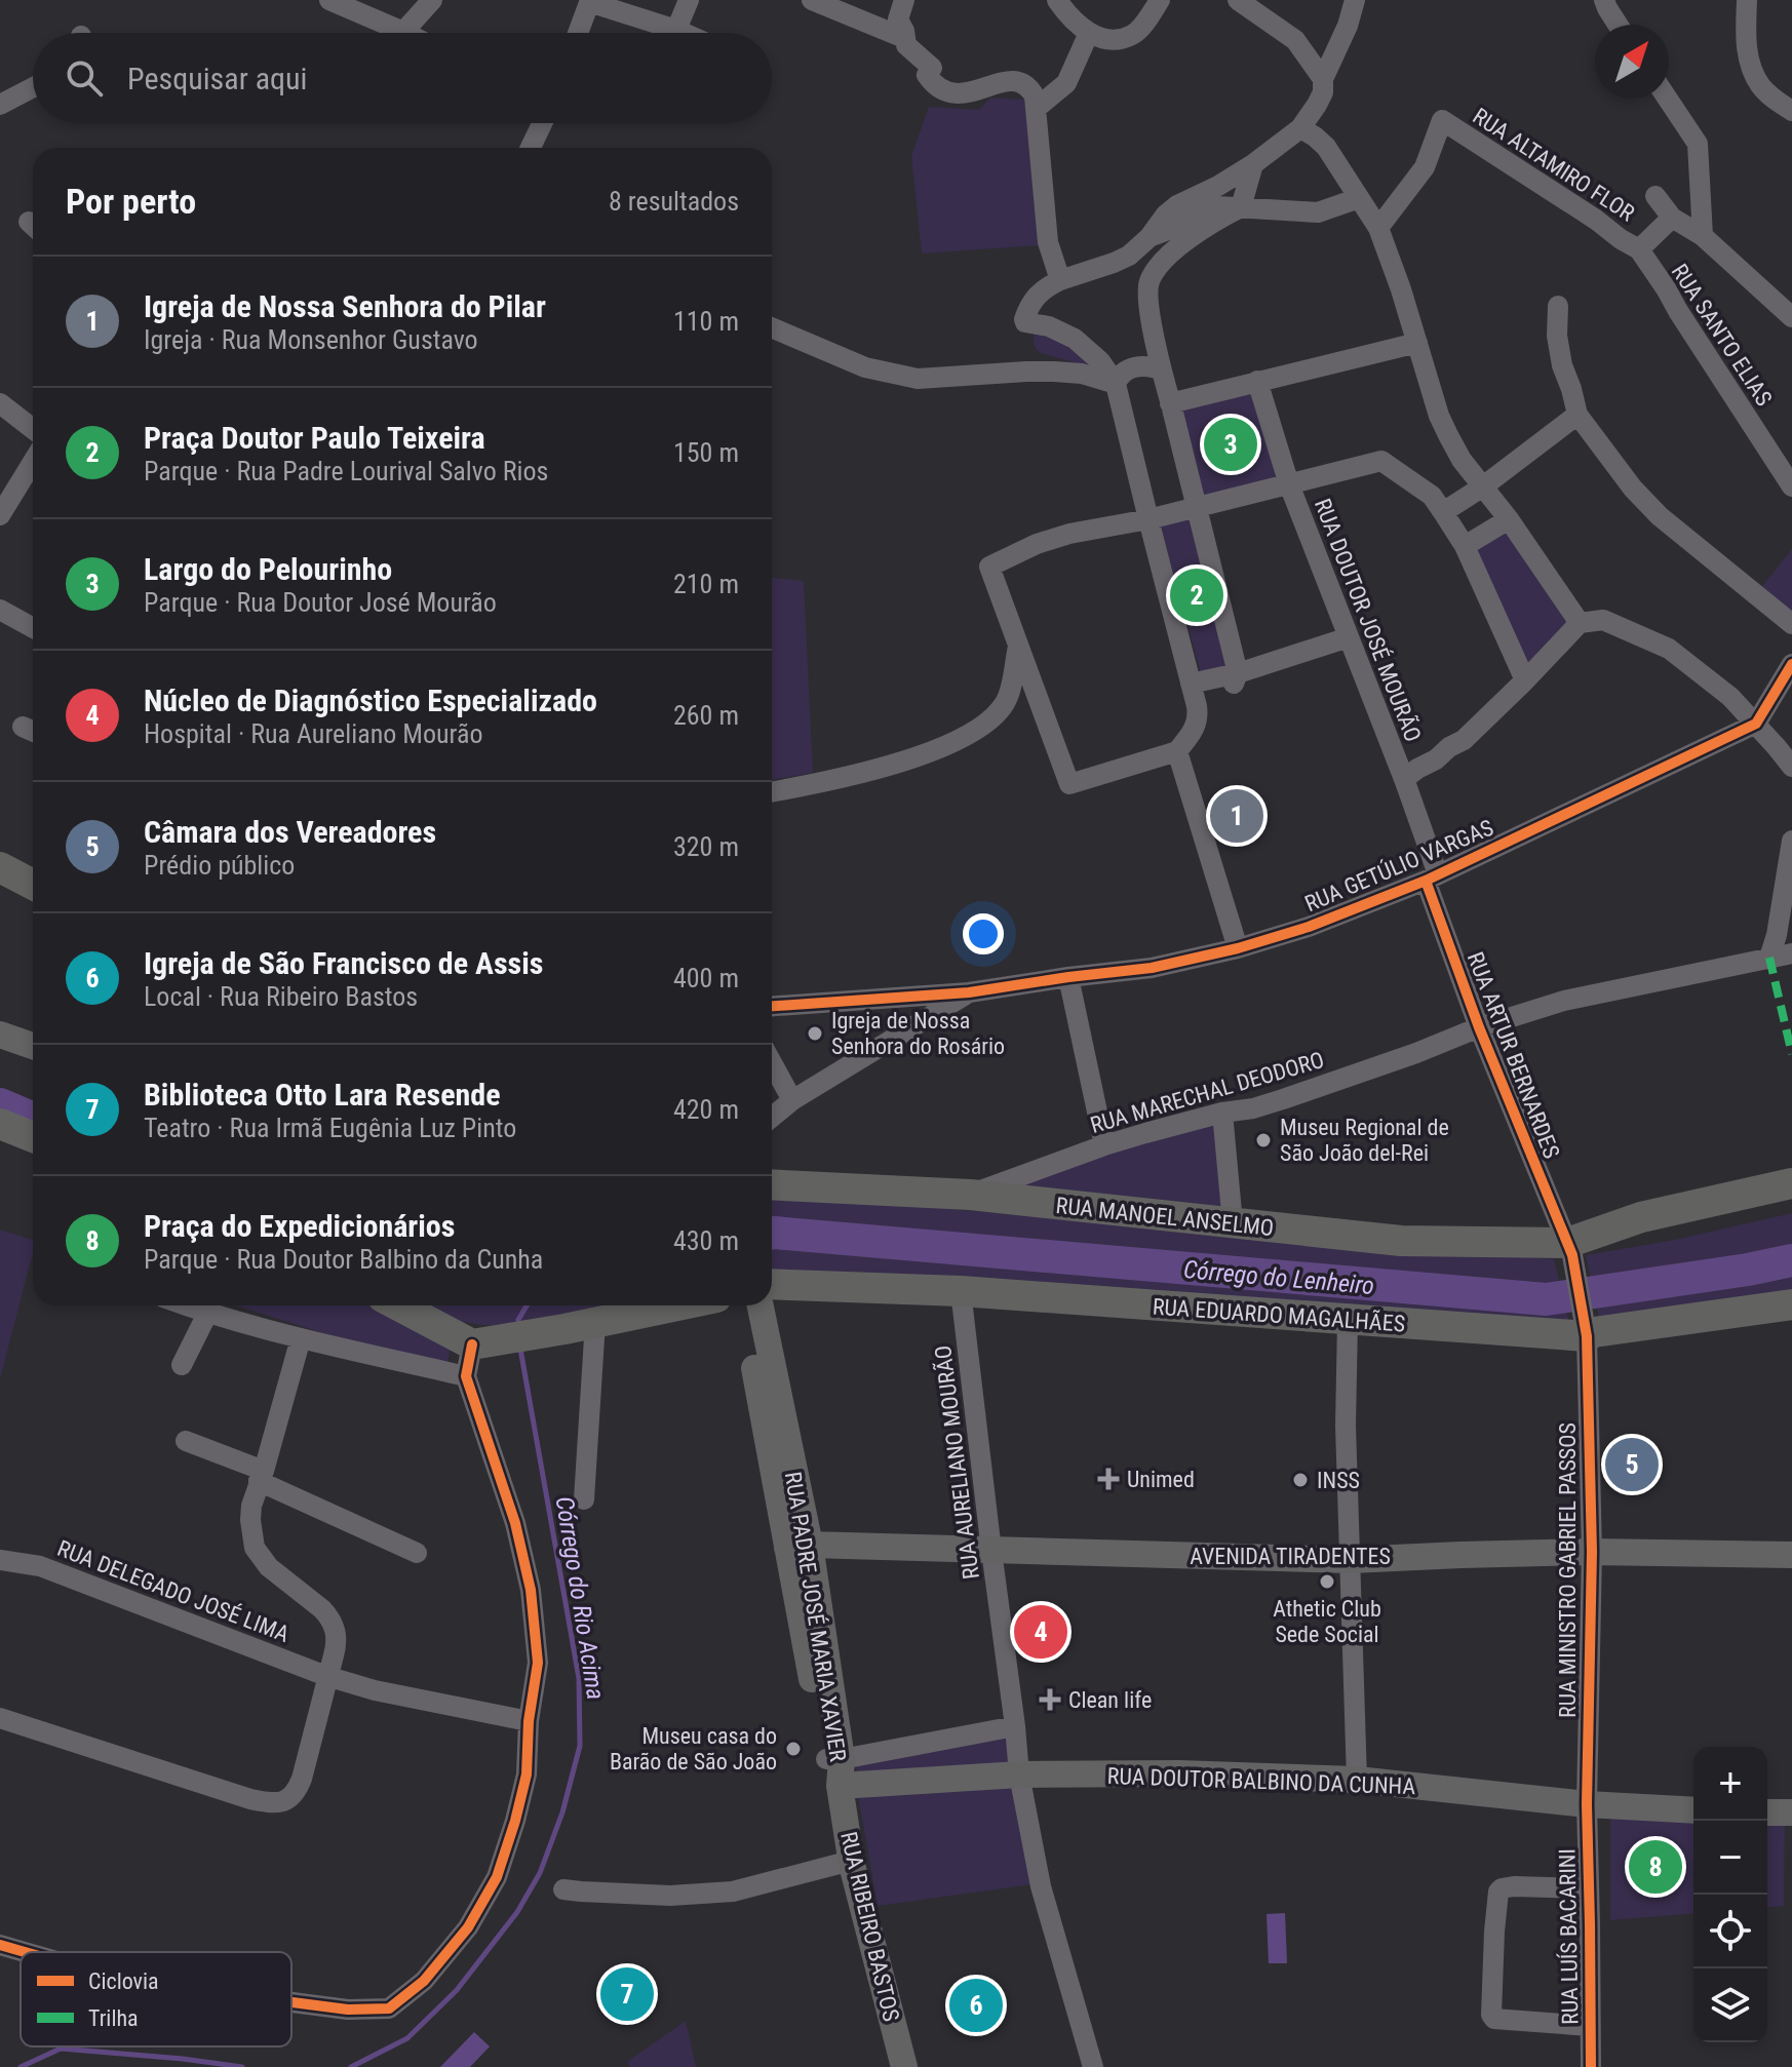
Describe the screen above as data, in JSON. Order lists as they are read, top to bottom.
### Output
{
  "streets": {
    "highway": ["RUA MANOEL ANSELMO", "RUA EDUARDO MAGALHÃES"],
    "main road": [
      "AVENIDA TIRADENTES",
      "RUA PADRE JOSÉ MARIA XAVIER",
      "RUA DOUTOR BALBINO DA CUNHA",
      "RUA RIBEIRO BASTOS"
    ],
    "street": [
      "RUA ALTAMIRO FLOR",
      "RUA SANTO ELIAS",
      "RUA DOUTOR JOSÉ MOURÃO",
      "RUA GETÚLIO VARGAS",
      "RUA ARTUR BERNARDES",
      "RUA MARECHAL DEODORO",
      "RUA AURELIANO MOURÃO",
      "RUA MINISTRO GABRIEL PASSOS",
      "RUA DELEGADO JOSÉ LIMA",
      "RUA LUÍS BACARINI"
    ]
  },
  "crossings": [
    ["RUA ALTAMIRO FLOR", "RUA SANTO ELIAS"],
    ["RUA DOUTOR JOSÉ MOURÃO", "RUA GETÚLIO VARGAS"],
    ["RUA DOUTOR JOSÉ MOURÃO", "RUA ARTUR BERNARDES"],
    ["RUA GETÚLIO VARGAS", "RUA ARTUR BERNARDES"],
    ["RUA ARTUR BERNARDES", "RUA MARECHAL DEODORO"],
    ["RUA ARTUR BERNARDES", "RUA MANOEL ANSELMO"],
    ["RUA ARTUR BERNARDES", "RUA EDUARDO MAGALHÃES"],
    ["RUA ARTUR BERNARDES", "RUA MINISTRO GABRIEL PASSOS"],
    ["RUA MARECHAL DEODORO", "RUA MANOEL ANSELMO"],
    ["RUA EDUARDO MAGALHÃES", "RUA AURELIANO MOURÃO"],
    ["RUA EDUARDO MAGALHÃES", "RUA MINISTRO GABRIEL PASSOS"],
    ["RUA AURELIANO MOURÃO", "AVENIDA TIRADENTES"],
    ["RUA AURELIANO MOURÃO", "RUA DOUTOR BALBINO DA CUNHA"],
    ["AVENIDA TIRADENTES", "RUA MINISTRO GABRIEL PASSOS"],
    ["AVENIDA TIRADENTES", "RUA PADRE JOSÉ MARIA XAVIER"],
    ["RUA MINISTRO GABRIEL PASSOS", "RUA DOUTOR BALBINO DA CUNHA"],
    ["RUA MINISTRO GABRIEL PASSOS", "RUA LUÍS BACARINI"],
    ["RUA PADRE JOSÉ MARIA XAVIER", "RUA DOUTOR BALBINO DA CUNHA"],
    ["RUA PADRE JOSÉ MARIA XAVIER", "RUA RIBEIRO BASTOS"],
    ["RUA DOUTOR BALBINO DA CUNHA", "RUA RIBEIRO BASTOS"],
    ["RUA DOUTOR BALBINO DA CUNHA", "RUA LUÍS BACARINI"]
  ],
  "water": ["Córrego do Lenheiro", "Córrego do Rio Acima"],
  "places": {
    "other": [
      "Igreja de Nossa Senhora do Rosário",
      "Museu Regional de São João del-Rei",
      "INSS",
      "Athetic Club Sede Social",
      "Museu casa do Barão de São João"
    ],
    "health": ["Unimed", "Clean life"]
  },
  "legend": ["Ciclovia", "Trilha"],
  "north": "top right",
  "page": {
    "search": "Pesquisar aqui",
    "heading": ["Por perto", "8 resultados"],
    "list": [
      {
        "mark": "1",
        "name": "Igreja de Nossa Senhora do Pilar",
        "note": "Igreja · Rua Monsenhor Gustavo",
        "value": "110 m"
      },
      {
        "mark": "2",
        "name": "Praça Doutor Paulo Teixeira",
        "note": "Parque · Rua Padre Lourival Salvo Rios",
        "value": "150 m"
      },
      {
        "mark": "3",
        "name": "Largo do Pelourinho",
        "note": "Parque · Rua Doutor José Mourão",
        "value": "210 m"
      },
      {
        "mark": "4",
        "name": "Núcleo de Diagnóstico Especializado",
        "note": "Hospital · Rua Aureliano Mourão",
        "value": "260 m"
      },
      {
        "mark": "5",
        "name": "Câmara dos Vereadores",
        "note": "Prédio público",
        "value": "320 m"
      },
      {
        "mark": "6",
        "name": "Igreja de São Francisco de Assis",
        "note": "Local · Rua Ribeiro Bastos",
        "value": "400 m"
      },
      {
        "mark": "7",
        "name": "Biblioteca Otto Lara Resende",
        "note": "Teatro · Rua Irmã Eugênia Luz Pinto",
        "value": "420 m"
      },
      {
        "mark": "8",
        "name": "Praça do Expedicionários",
        "note": "Parque · Rua Doutor Balbino da Cunha",
        "value": "430 m"
      }
    ],
    "pins": [
      "3",
      "2",
      "1",
      "5",
      "4",
      "8",
      "7",
      "6"
    ],
    "map_buttons": ["+", "−"]
  }
}
